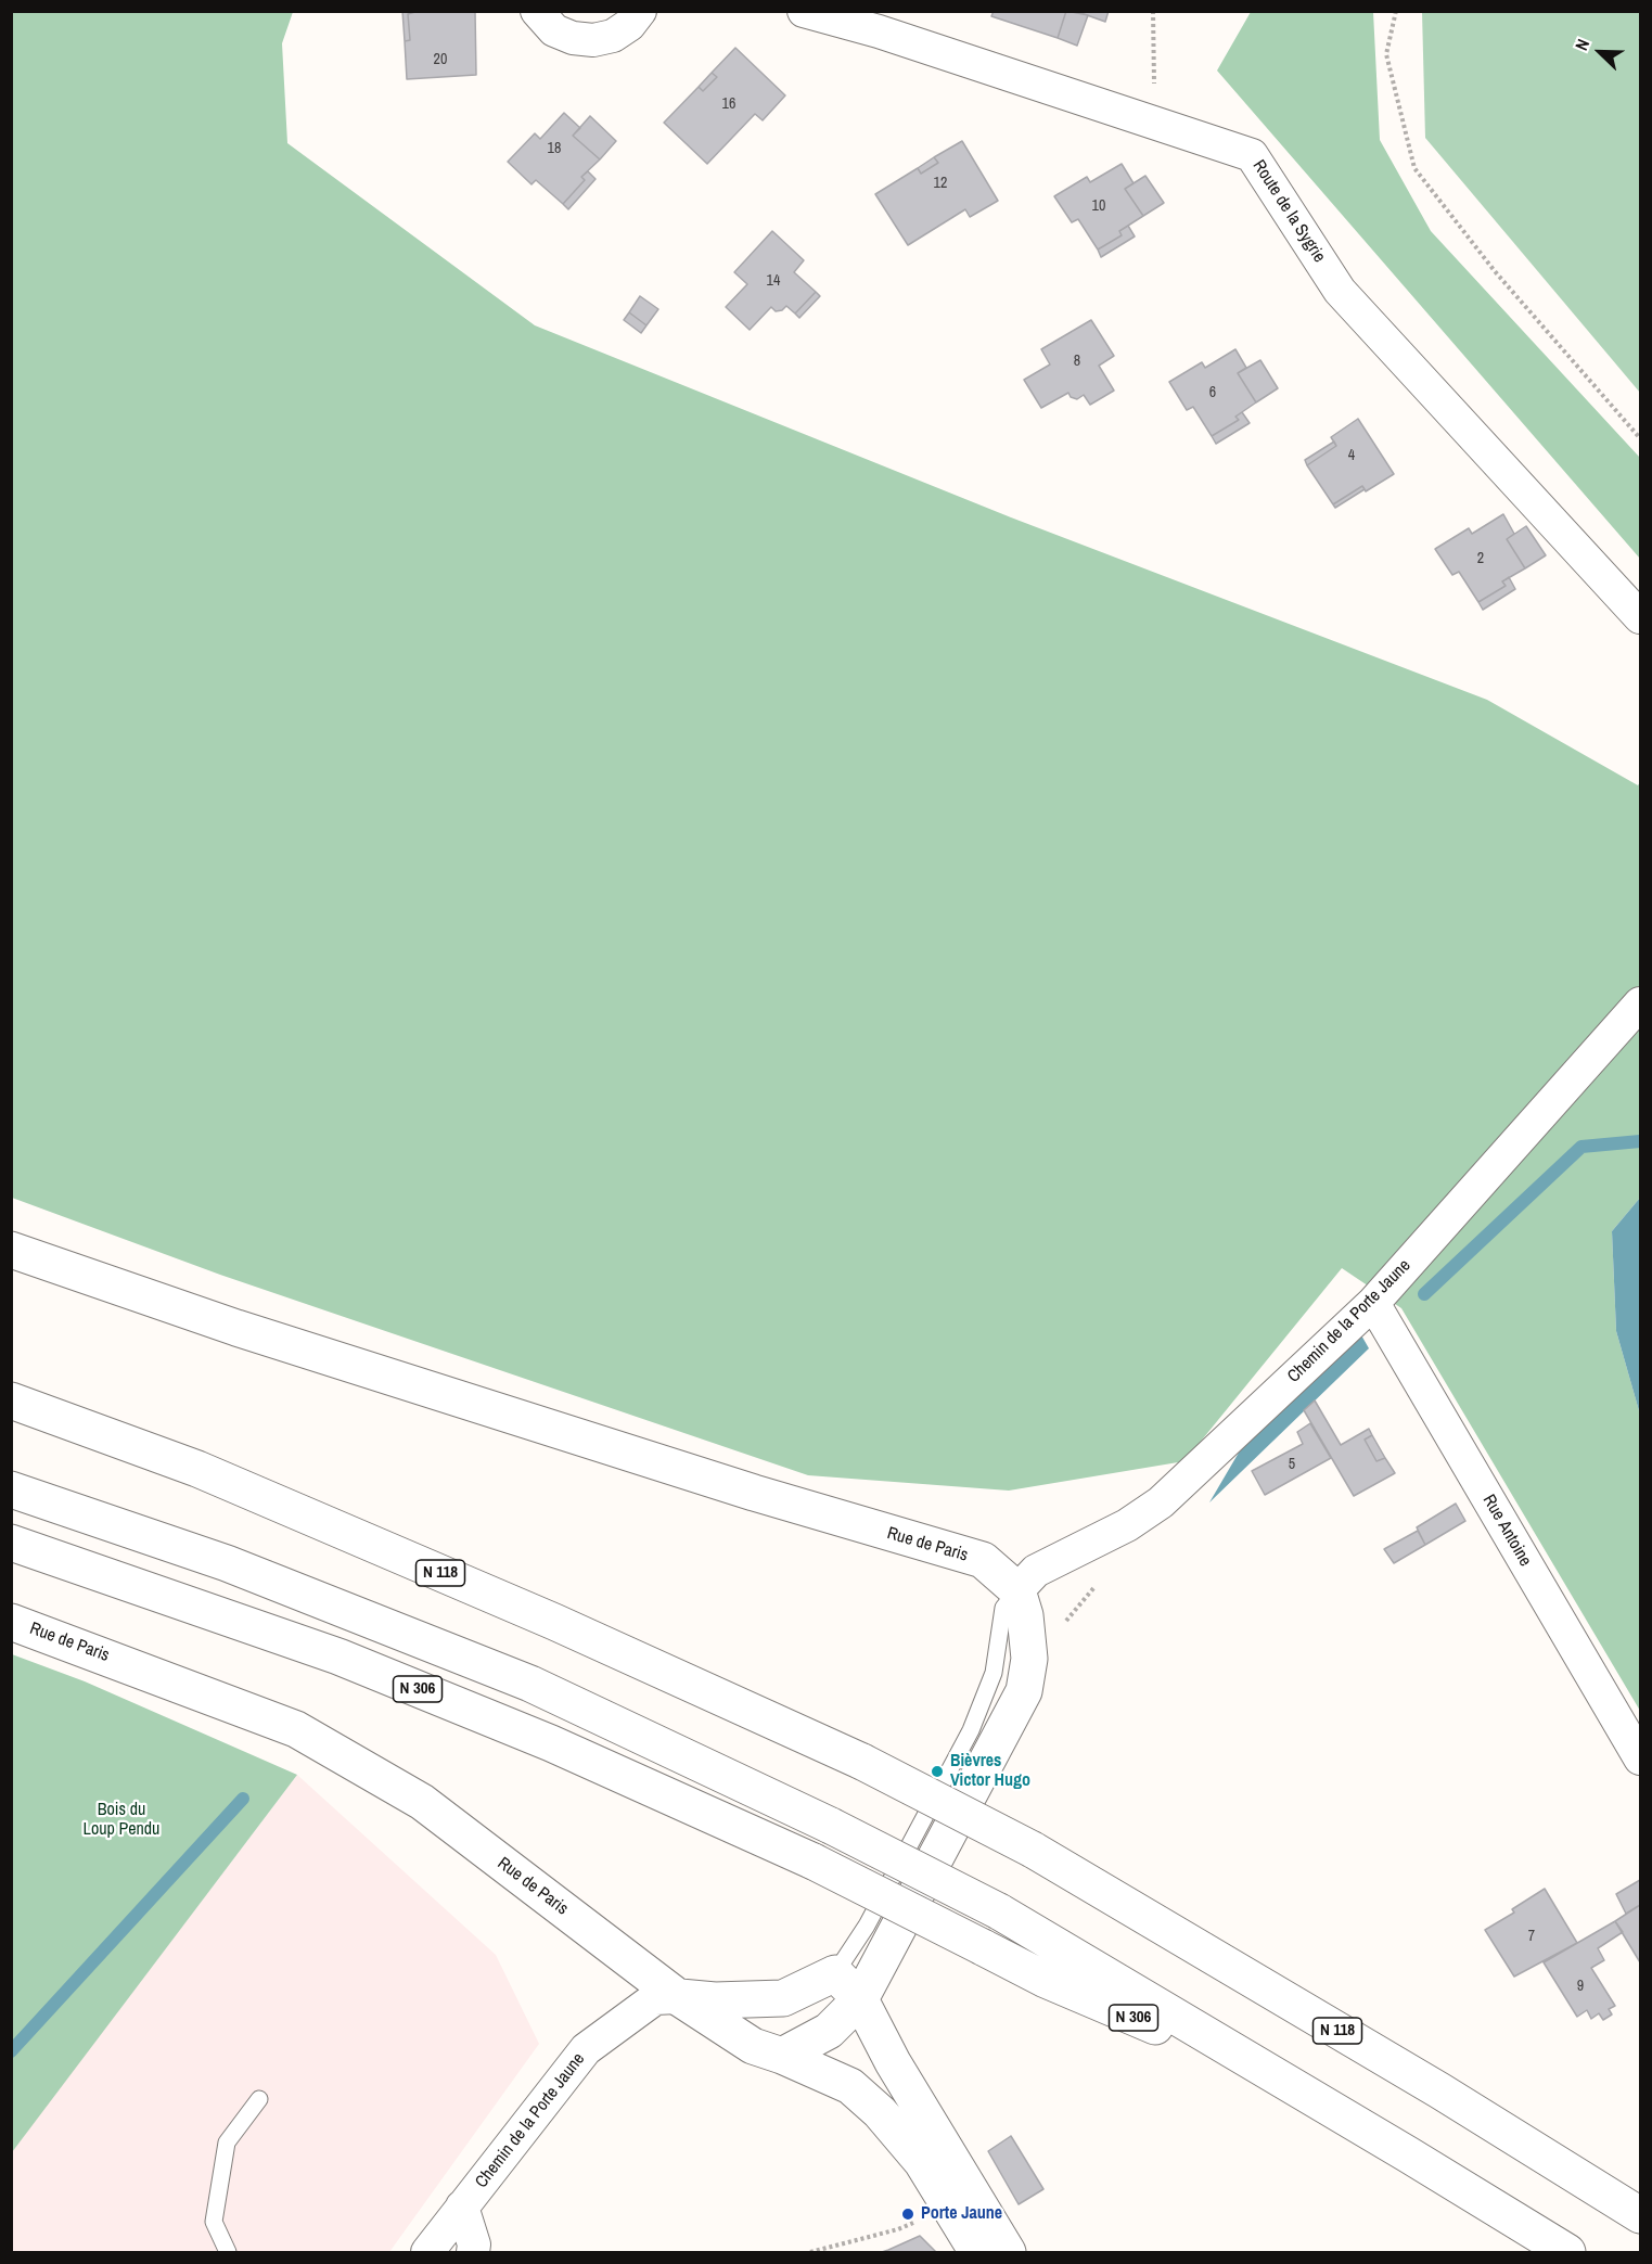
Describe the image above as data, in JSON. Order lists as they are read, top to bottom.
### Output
{
  "streets": {
    "main road": [
      "Chemin de la Porte Jaune",
      "Rue de Paris",
      "N 118",
      "N 306"
    ],
    "street": ["Route de la Sygrie", "Rue Antoine"]
  },
  "crossings": [
    ["Chemin de la Porte Jaune", "Rue Antoine"],
    ["Chemin de la Porte Jaune", "Rue de Paris"]
  ],
  "parks": ["Bois du Loup Pendu"],
  "places": ["Bièvres Victor Hugo", "Porte Jaune"],
  "house_numbers": [
    "20",
    "16",
    "18",
    "12",
    "10",
    "14",
    "8",
    "6",
    "4",
    "2",
    "5",
    "7",
    "9"
  ],
  "north": "top left"
}
